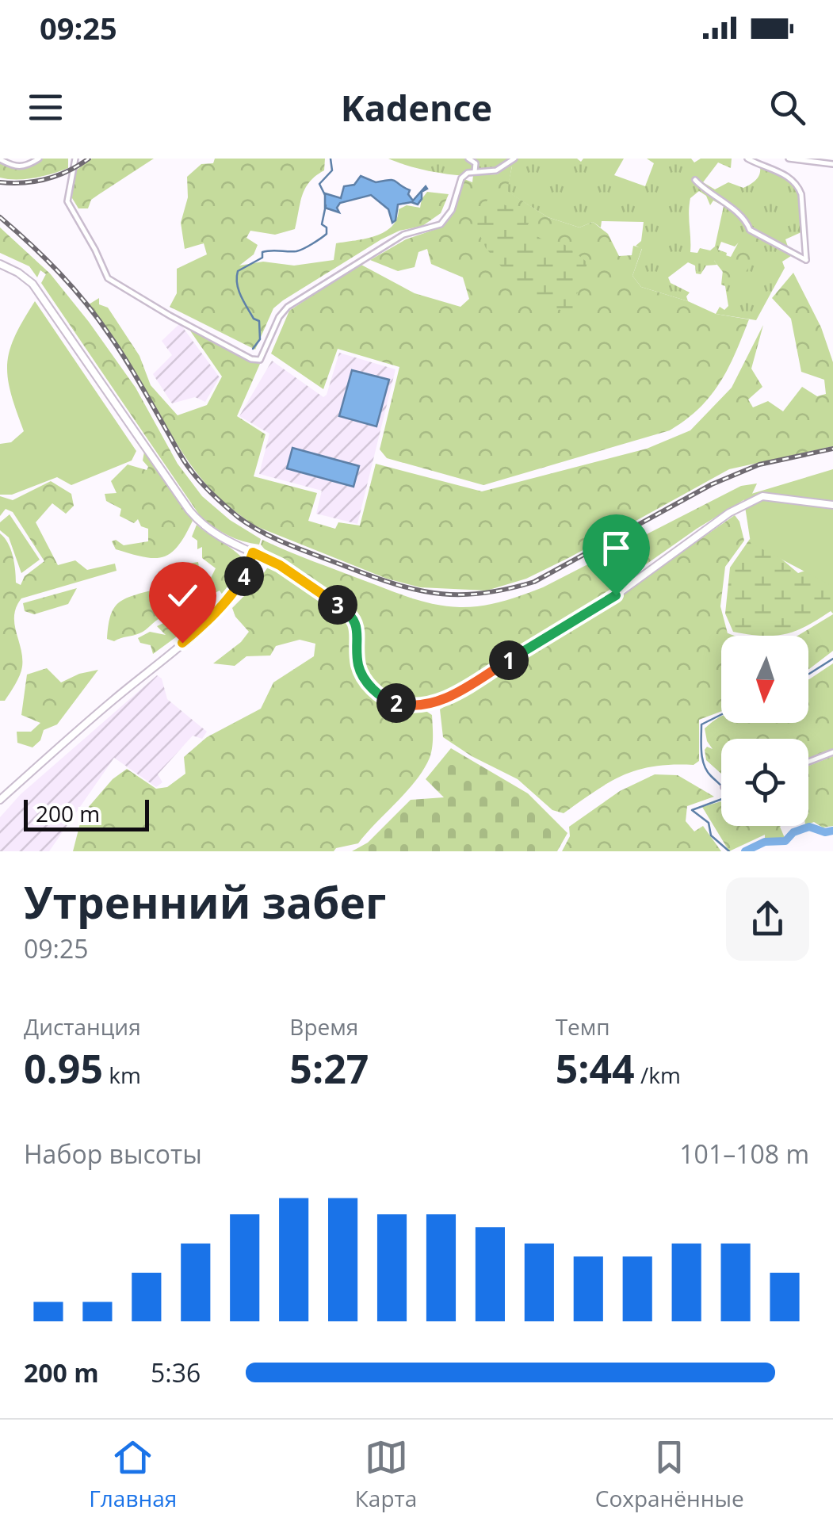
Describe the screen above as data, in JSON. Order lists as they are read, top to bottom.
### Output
{
  "scale_bar": "200 m",
  "north": "bottom",
  "page": {
    "status": "09:25",
    "header": "Kadence",
    "pins": [
      "4",
      "3",
      "1",
      "2"
    ],
    "scale": "200 m",
    "heading": ["Утренний забег", "09:25"],
    "stats": [
      ["Дистанция", "0.95 km"],
      ["Время", "5:27"],
      ["Темп", "5:44 /km"]
    ],
    "chart": ["Набор высоты", "101–108 m"],
    "list": [
      {
        "name": "200 m",
        "note": "5:36"
      }
    ],
    "tabs": ["Главная", "Карта", "Сохранённые"]
  }
}
